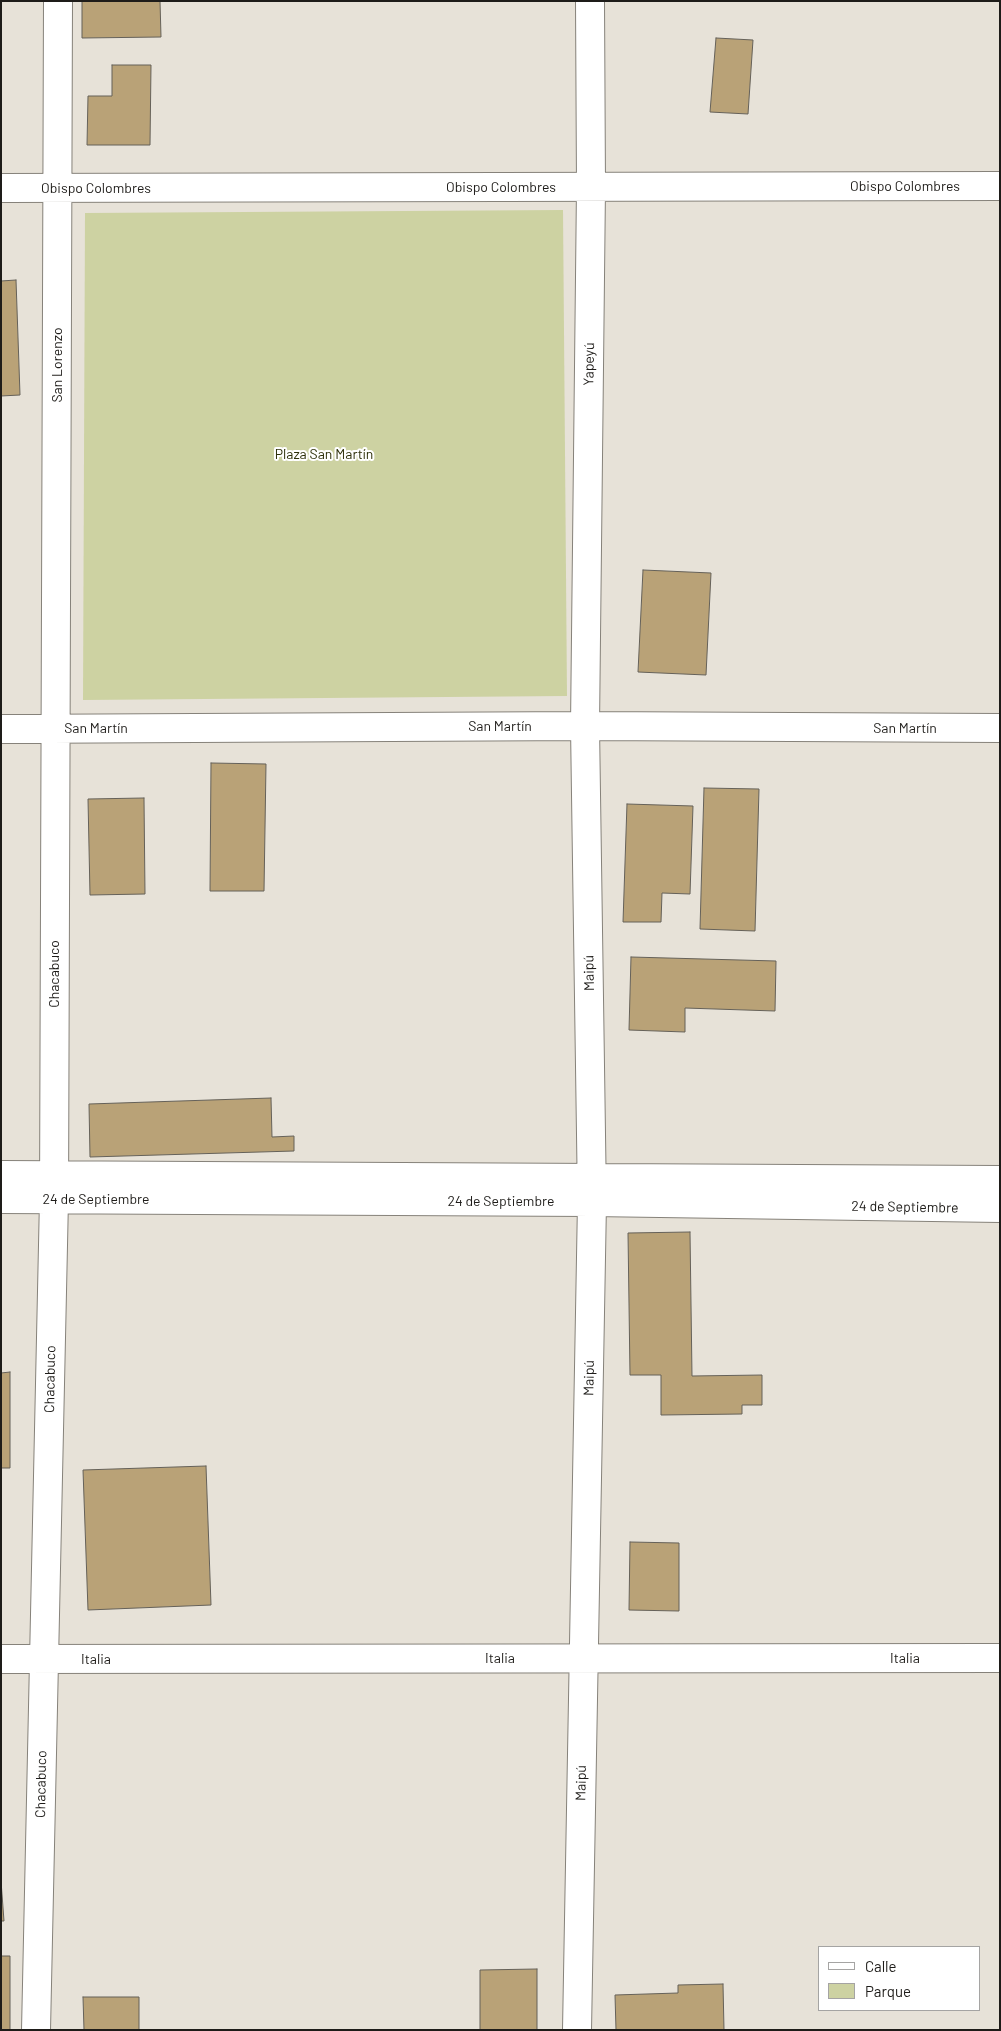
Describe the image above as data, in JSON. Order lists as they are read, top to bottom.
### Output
{
  "streets": {
    "street": [
      "Obispo Colombres",
      "Yapeyú",
      "San Lorenzo",
      "San Martín",
      "Maipú",
      "Chacabuco",
      "24 de Septiembre",
      "Italia"
    ]
  },
  "crossings": [
    ["Obispo Colombres", "Yapeyú"],
    ["Obispo Colombres", "San Lorenzo"],
    ["Yapeyú", "San Martín"],
    ["Yapeyú", "Maipú"],
    ["San Lorenzo", "San Martín"],
    ["San Lorenzo", "Chacabuco"],
    ["San Martín", "Maipú"],
    ["San Martín", "Chacabuco"],
    ["Maipú", "24 de Septiembre"],
    ["Maipú", "Italia"],
    ["Chacabuco", "24 de Septiembre"],
    ["Chacabuco", "Italia"]
  ],
  "parks": ["Plaza San Martín"],
  "legend": ["Calle", "Parque"]
}
